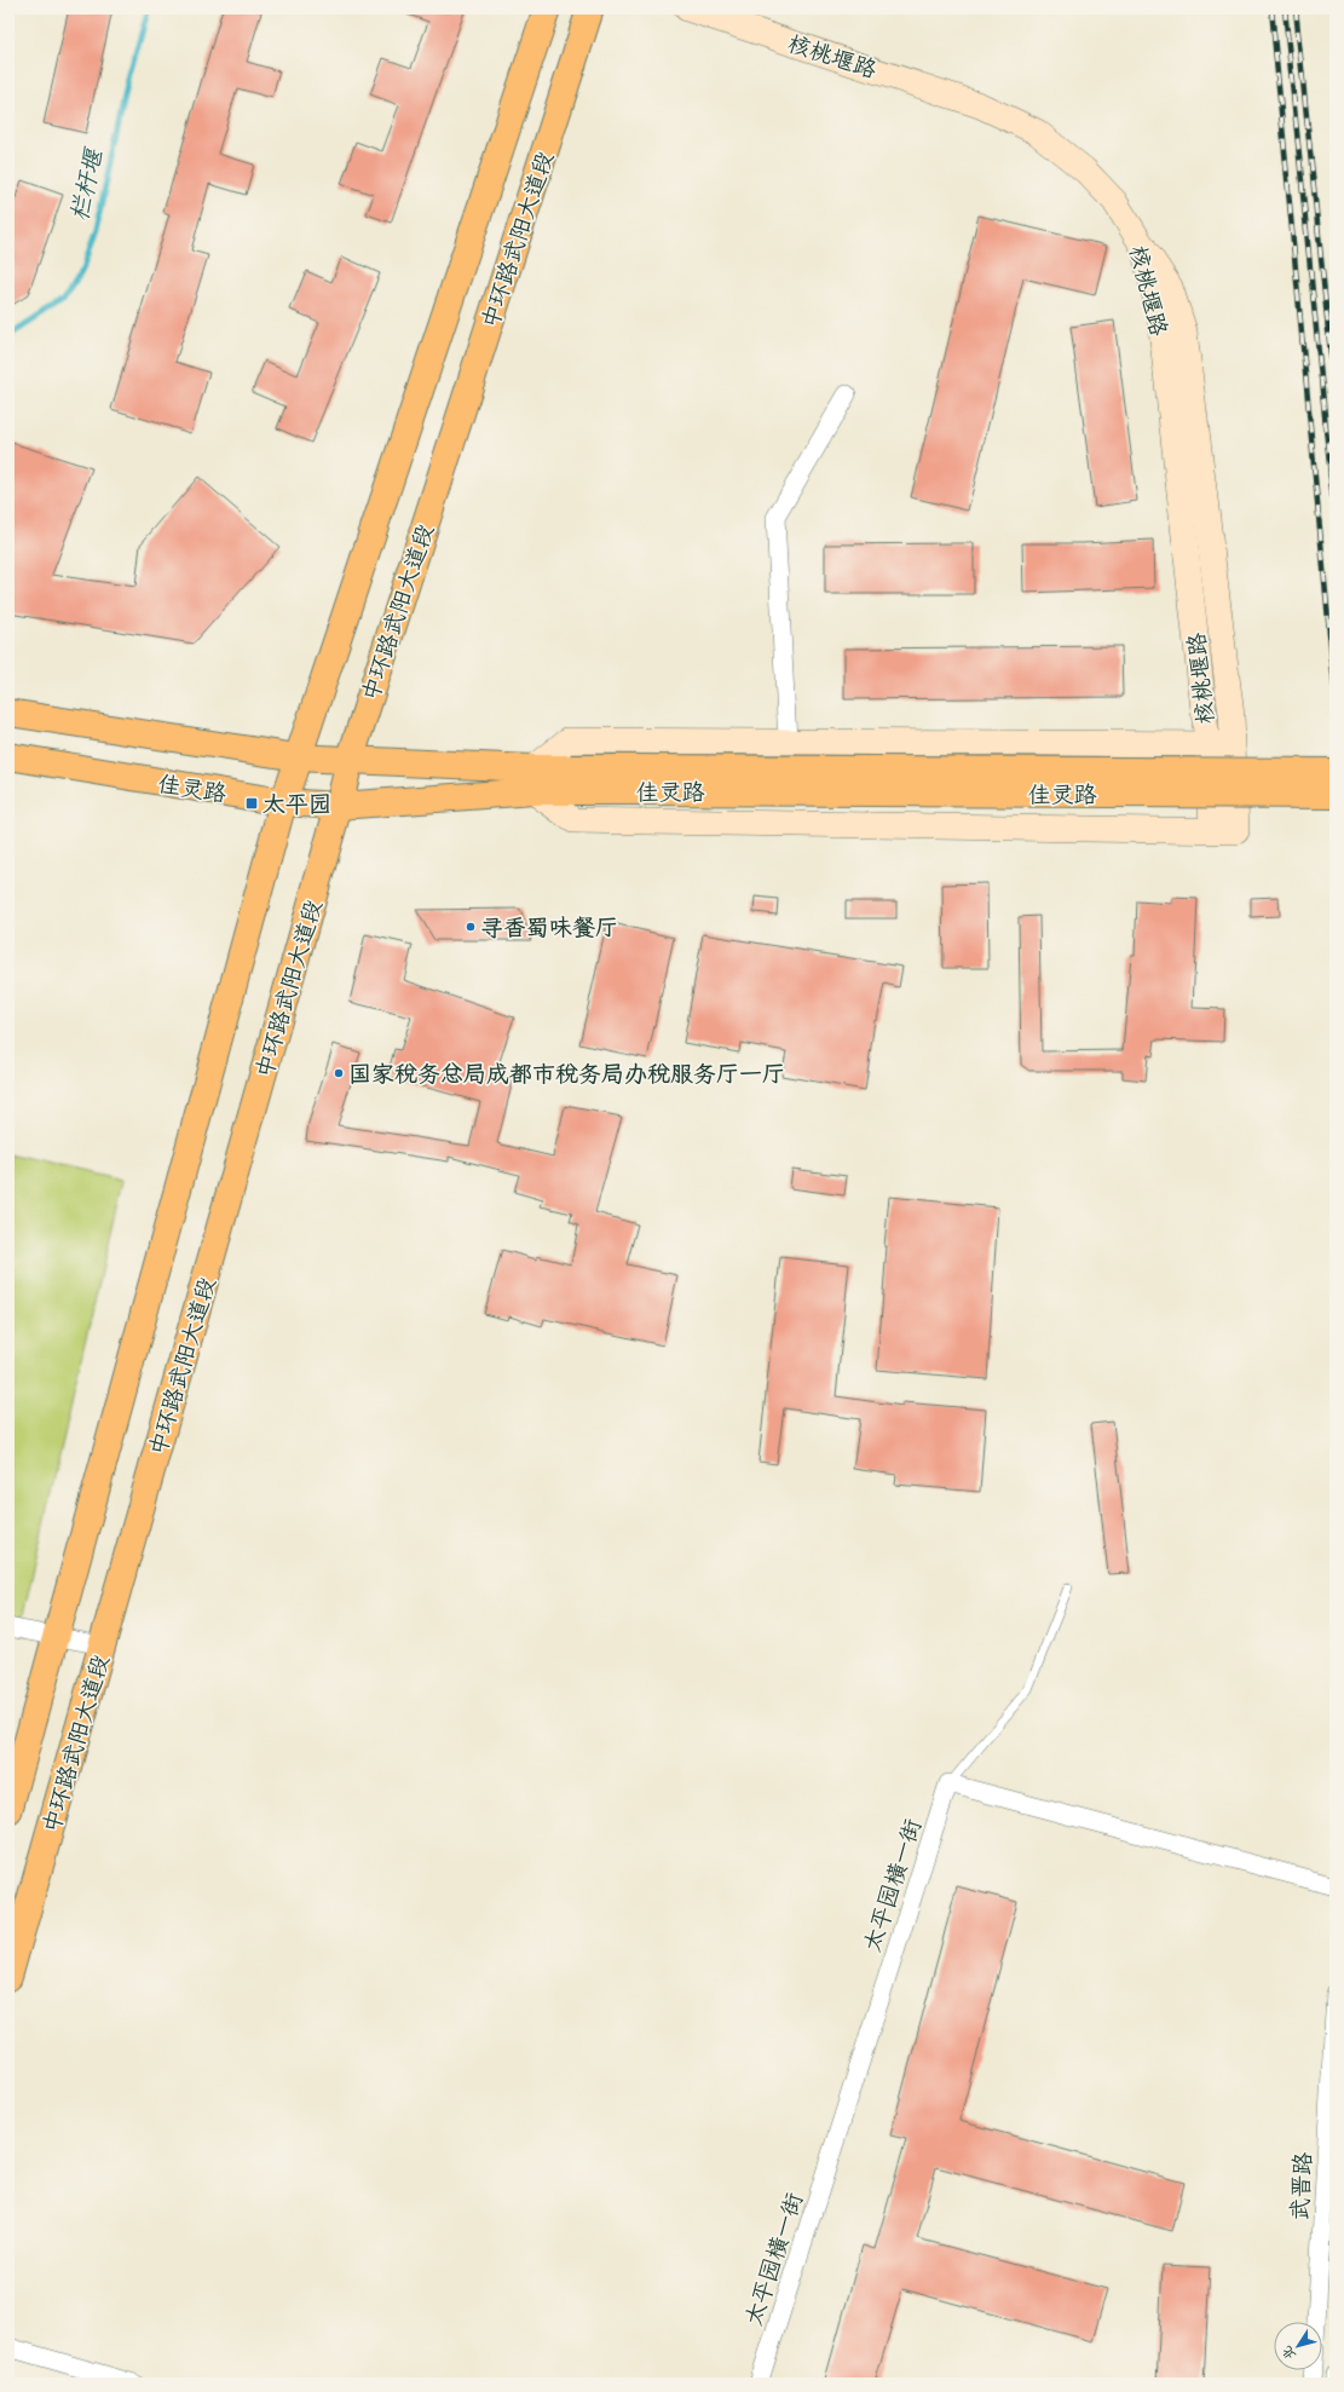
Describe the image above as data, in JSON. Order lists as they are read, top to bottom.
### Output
{
  "streets": {
    "main road": ["中环路武阳大道段", "佳灵路"],
    "street": ["核桃堰路", "太平园横一街", "武晋路"]
  },
  "crossings": [
    ["中环路武阳大道段", "佳灵路"]
  ],
  "water": ["栏杆堰"],
  "places": {
    "transit": ["太平园"],
    "other": ["寻香蜀味餐厅", "国家税务总局成都市税务局办税服务厅一厅"]
  },
  "north": "bottom left"
}
